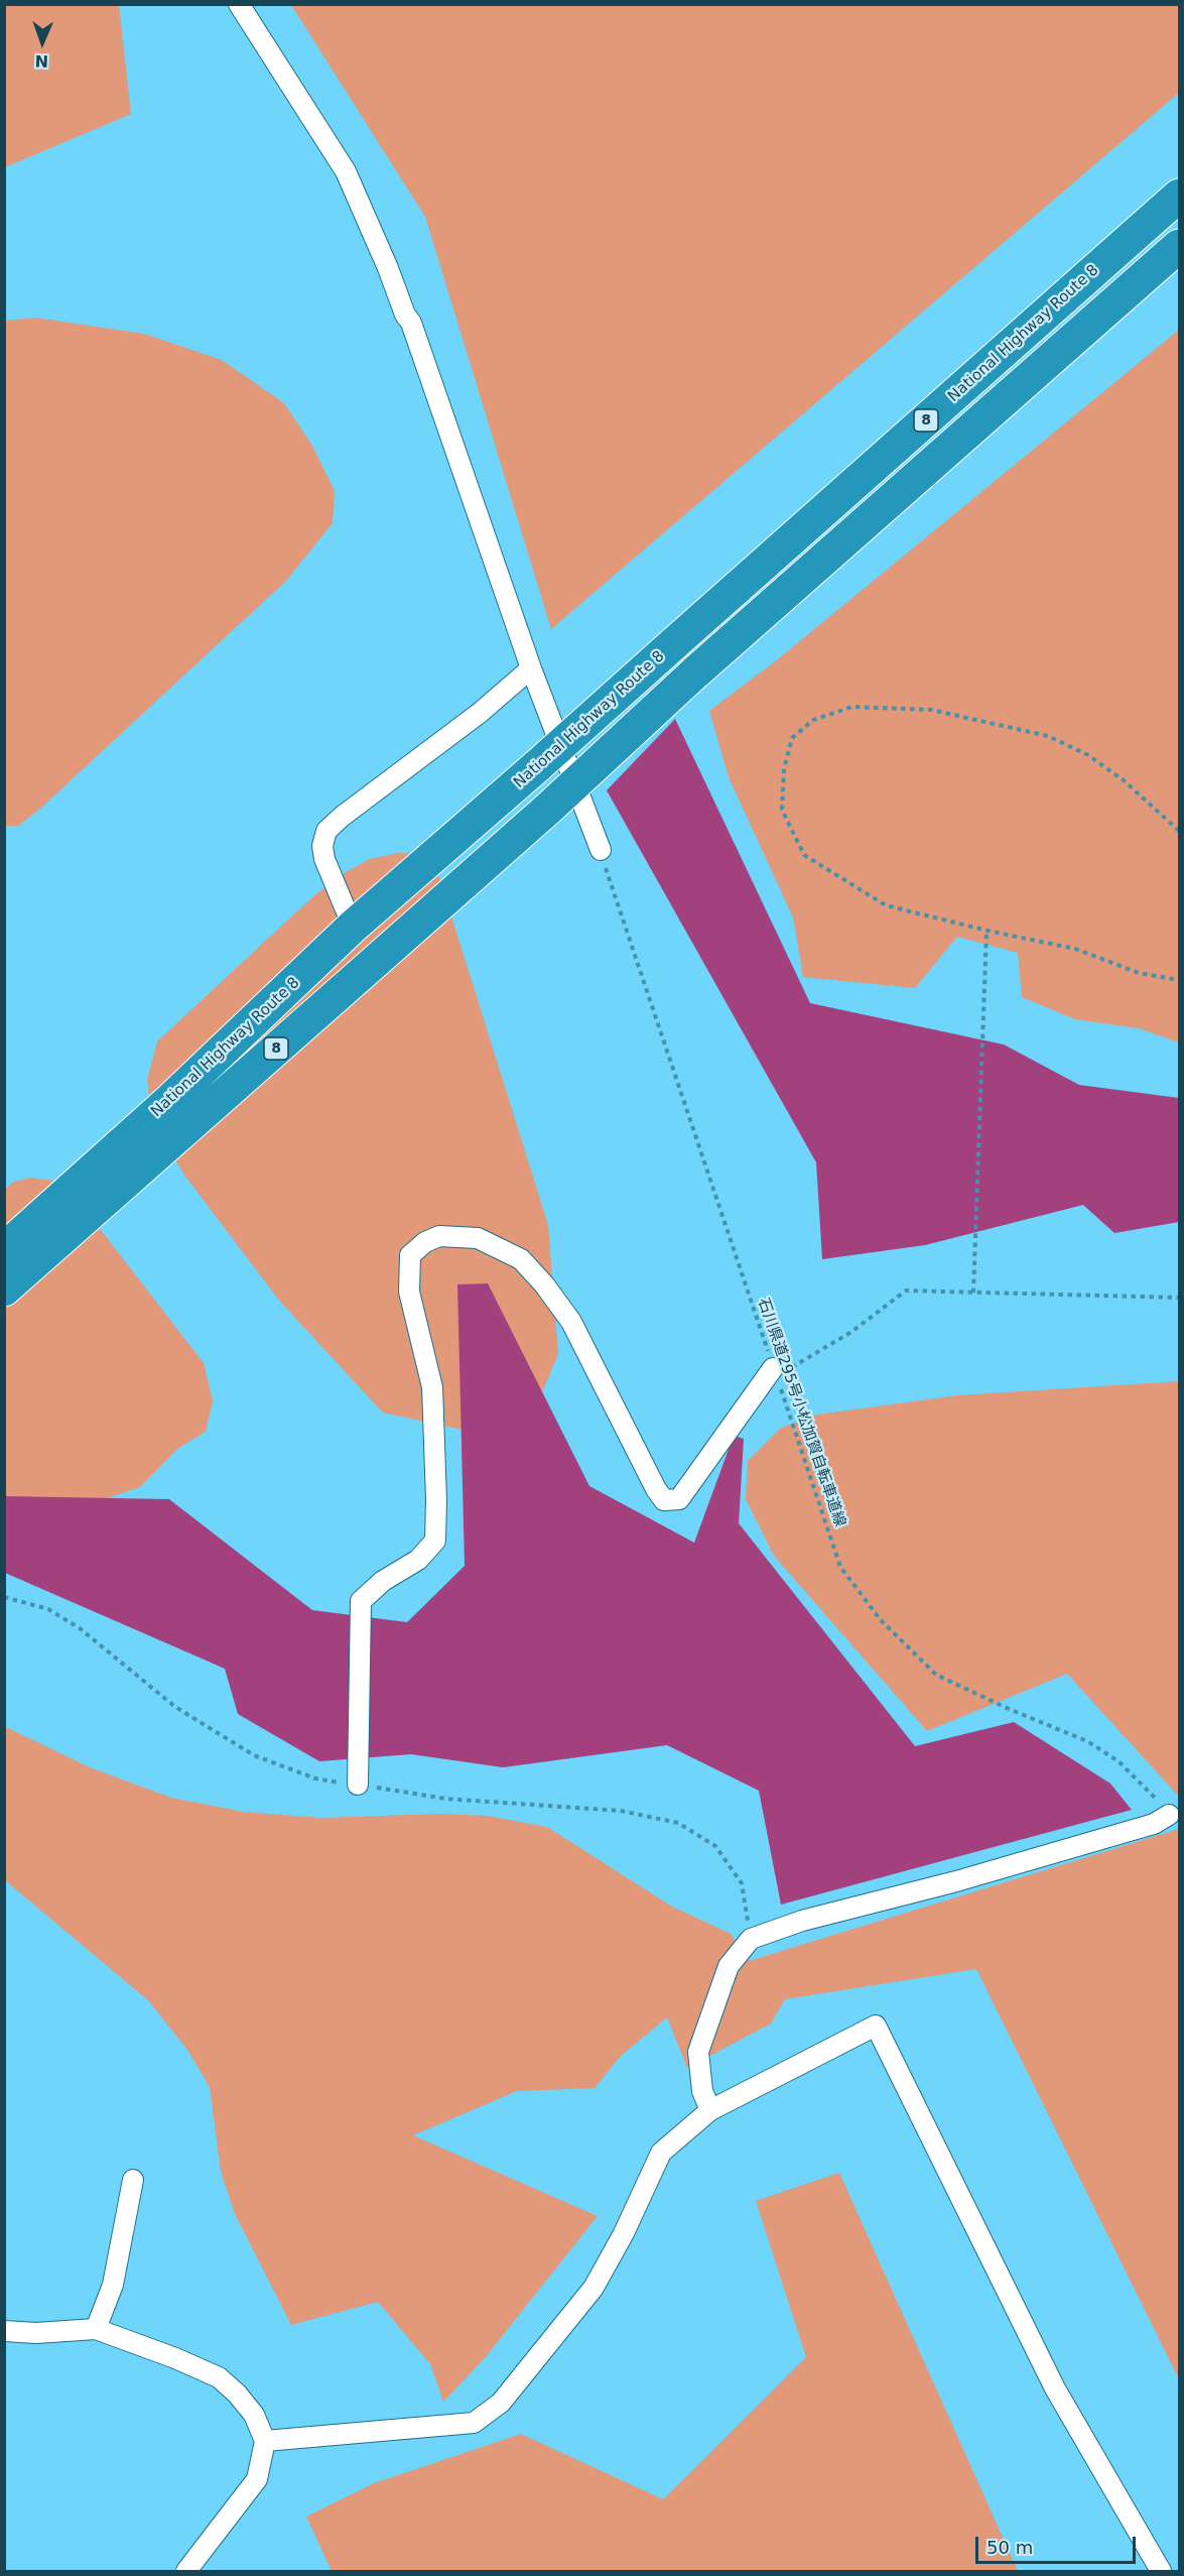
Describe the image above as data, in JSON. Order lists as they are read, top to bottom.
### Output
{
  "streets": {
    "highway": ["National Highway Route 8", "8"],
    "path": ["石川県道295号小松加賀自転車道線"]
  },
  "scale_bar": "50 m",
  "north": "bottom"
}
